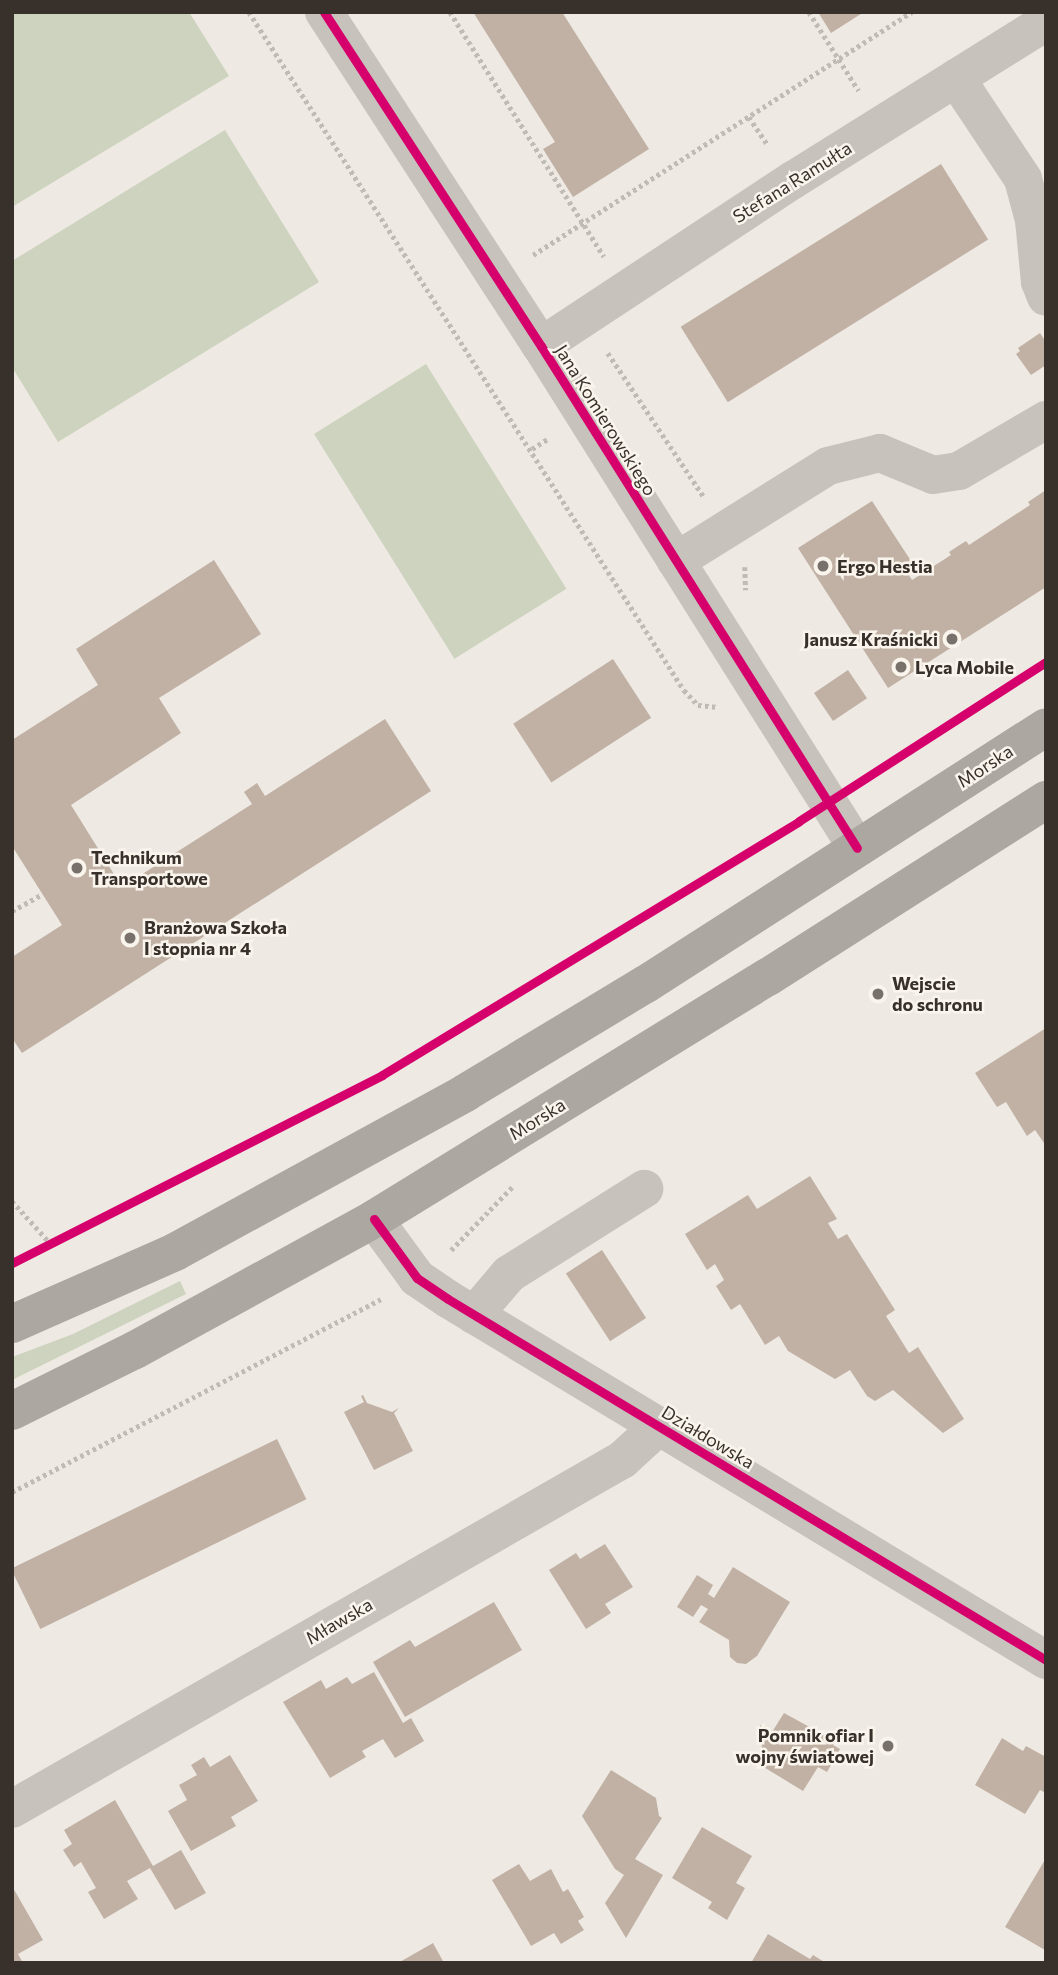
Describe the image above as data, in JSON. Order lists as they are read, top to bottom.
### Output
{
  "streets": {
    "main road": ["Morska"],
    "street": [
      "Stefana Ramułta",
      "Jana Komierowskiego",
      "Działdowska",
      "Mławska"
    ]
  },
  "crossings": [
    ["Stefana Ramułta", "Jana Komierowskiego"],
    ["Jana Komierowskiego", "Morska"],
    ["Morska", "Działdowska"],
    ["Działdowska", "Mławska"]
  ],
  "places": [
    "Ergo Hestia",
    "Janusz Kraśnicki",
    "Lyca Mobile",
    "Technikum Transportowe",
    "Branżowa Szkoła I stopnia nr 4",
    "Wejscie do schronu",
    "Pomnik ofiar I wojny światowej"
  ]
}
